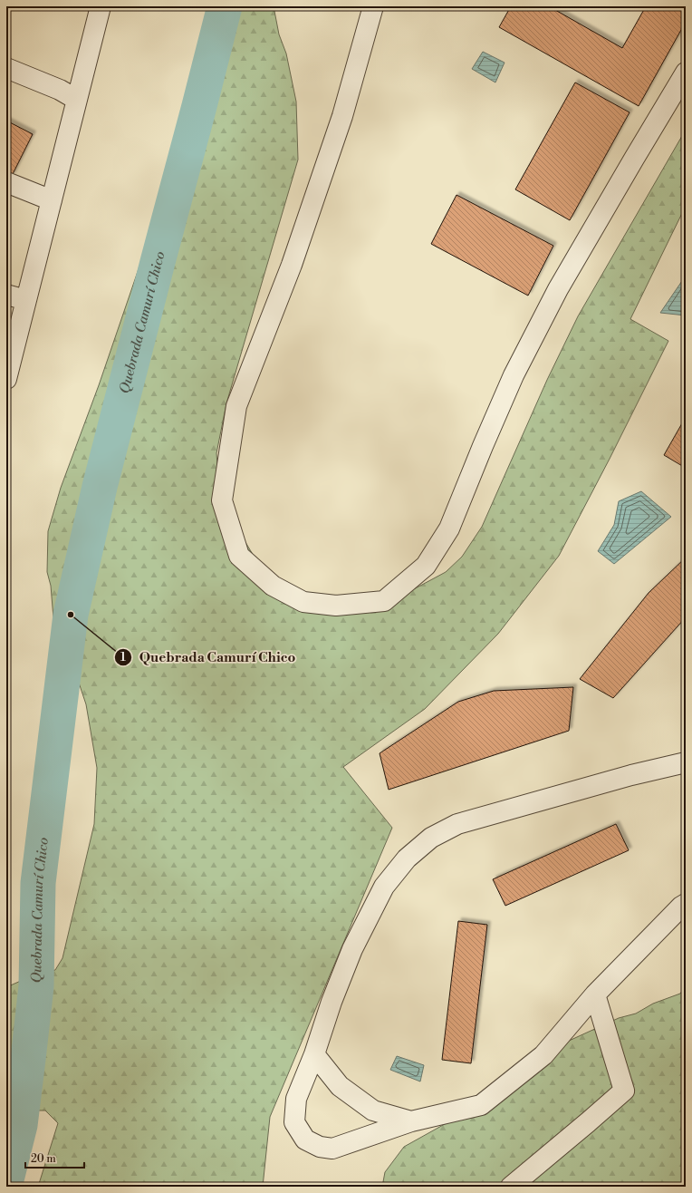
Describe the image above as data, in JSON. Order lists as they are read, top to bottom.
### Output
{
  "water": ["Quebrada Camurí Chico"],
  "places": ["Quebrada Camurí Chico"],
  "scale_bar": "20 m"
}
